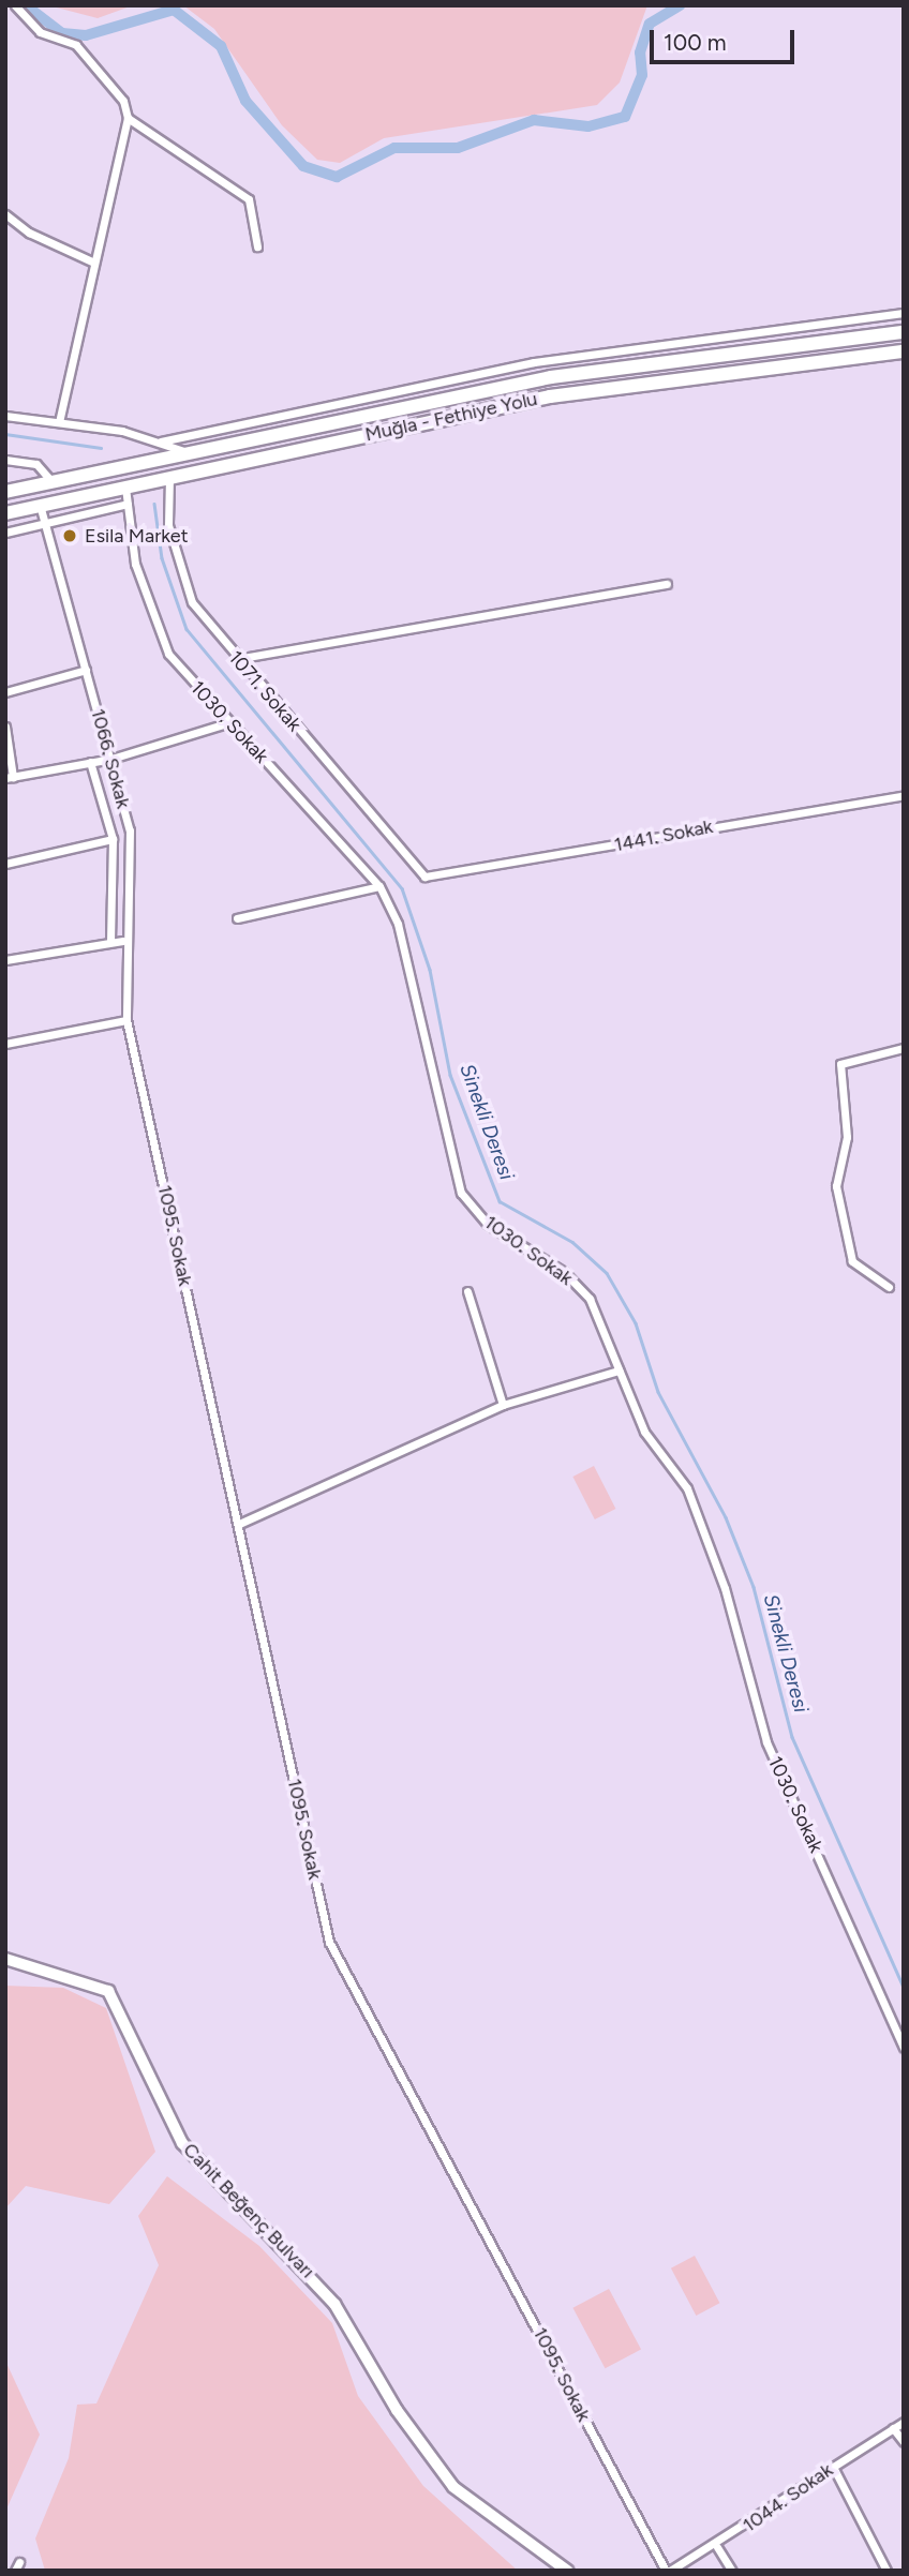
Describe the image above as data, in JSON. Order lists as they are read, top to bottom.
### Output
{
  "streets": {
    "highway": ["Muğla - Fethiye Yolu"],
    "main road": ["Cahit Beğenç Bulvarı"],
    "street": [
      "1071. Sokak",
      "1030. Sokak",
      "1066. Sokak",
      "1441. Sokak",
      "1095. Sokak",
      "1044. Sokak"
    ]
  },
  "crossings": [
    ["Muğla - Fethiye Yolu", "1071. Sokak"],
    ["Muğla - Fethiye Yolu", "1030. Sokak"],
    ["Muğla - Fethiye Yolu", "1066. Sokak"],
    ["1071. Sokak", "1441. Sokak"],
    ["1066. Sokak", "1095. Sokak"],
    ["1095. Sokak", "1044. Sokak"]
  ],
  "water": ["Sinekli Deresi"],
  "places": ["Esila Market"],
  "scale_bar": "100 m"
}
